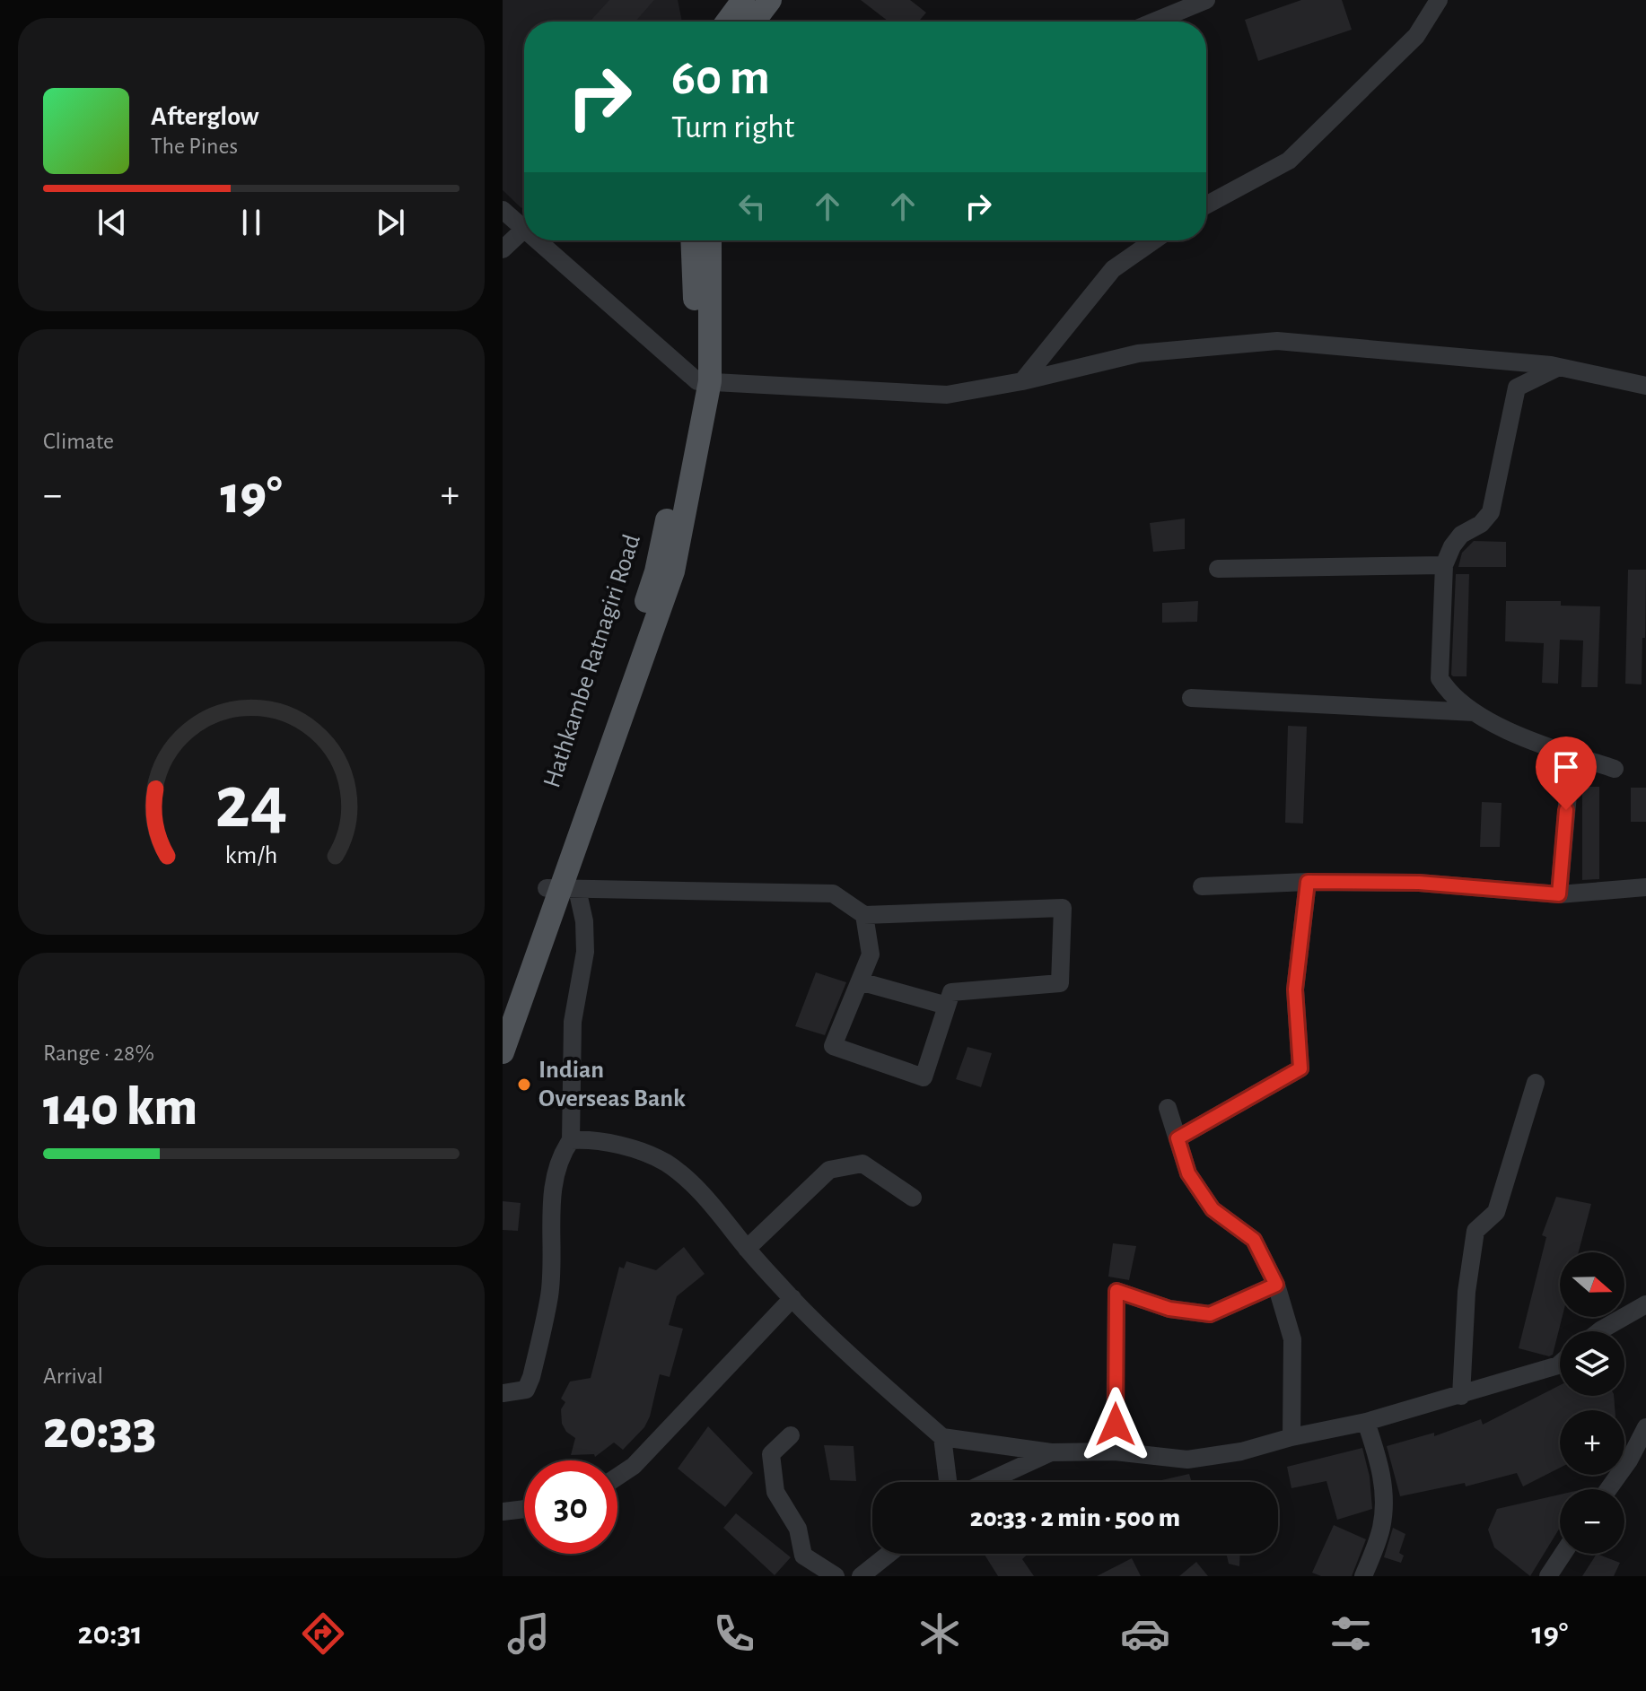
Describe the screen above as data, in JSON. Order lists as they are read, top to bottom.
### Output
{
  "streets": {
    "main road": ["Hathkambe Ratnagiri Road"]
  },
  "places": ["Indian Overseas Bank"],
  "north": "right",
  "page": {
    "turn": ["60 m", "Turn right"],
    "song": ["Afterglow", "The Pines"],
    "tile": [
      "Climate",
      ["Range · 28%", "140 km"],
      ["Arrival", "20:33"]
    ],
    "heat": ["−", "19°", "+"],
    "map_buttons": ["+", "−"],
    "limit": "30",
    "trip": "20:33 · 2 min · 500 m",
    "tabs": ["20:31", "19°"],
    "gauge": ["24", "km/h"]
  }
}
